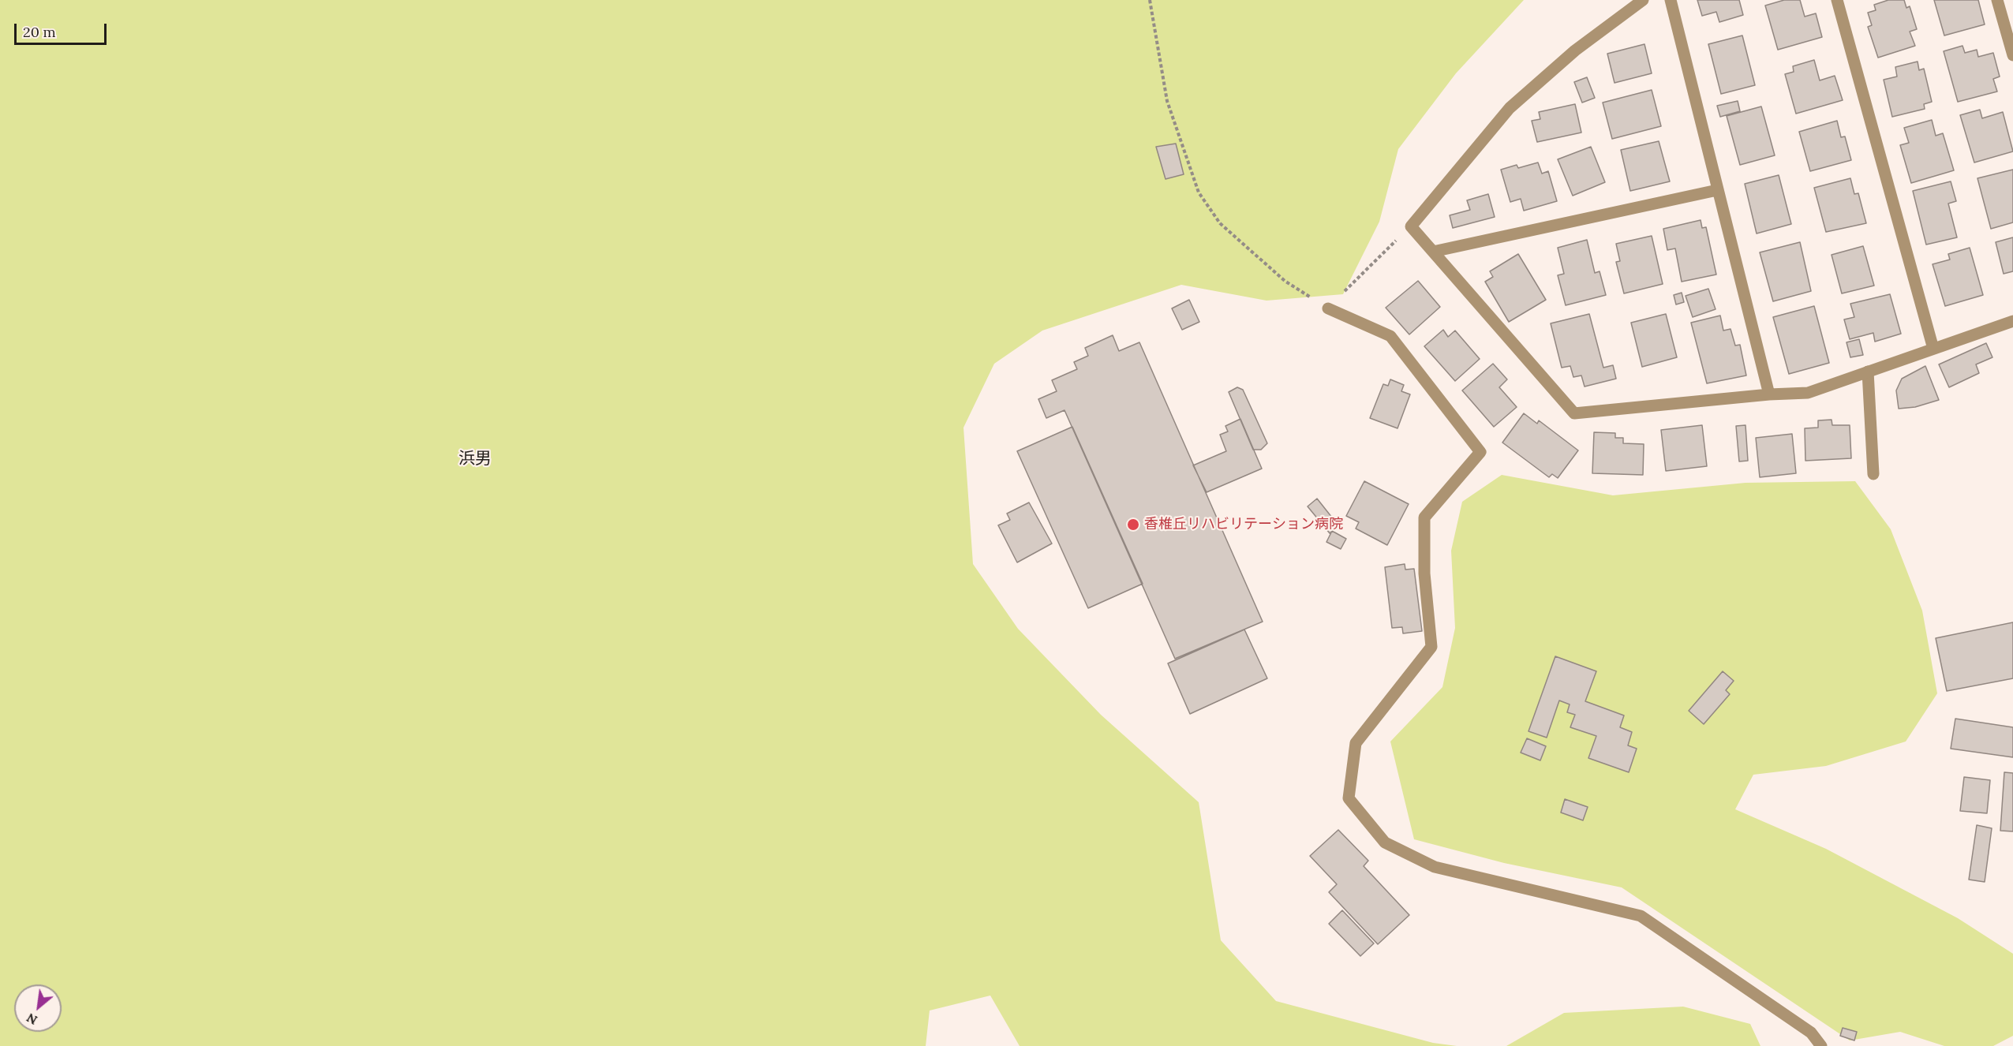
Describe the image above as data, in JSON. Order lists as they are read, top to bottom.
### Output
{
  "districts": ["浜男"],
  "places": ["香椎丘リハビリテーション病院"],
  "scale_bar": "20 m",
  "north": "bottom left"
}
